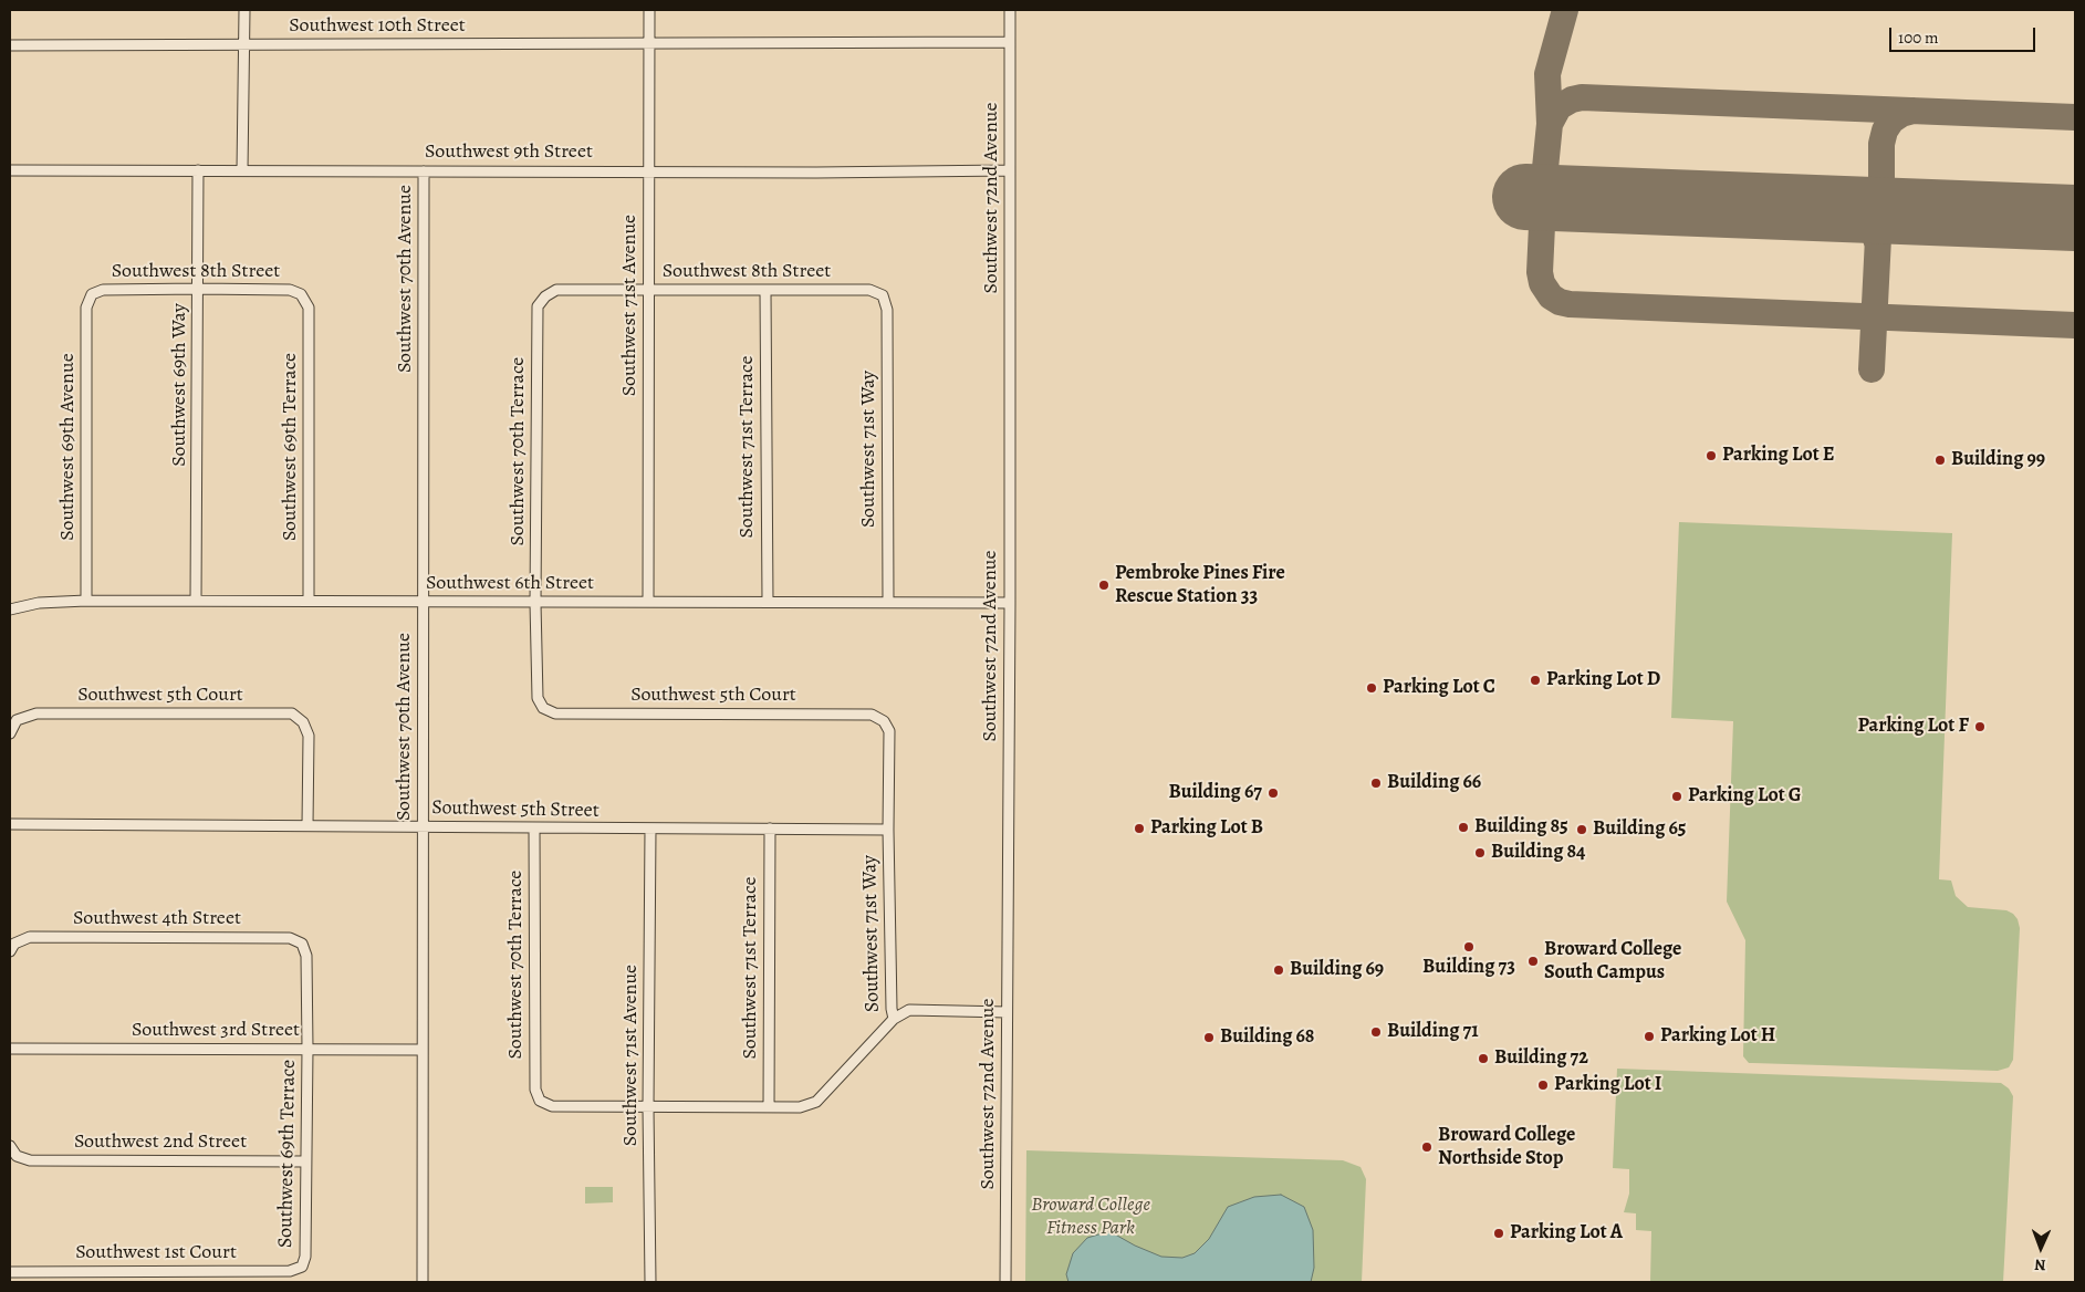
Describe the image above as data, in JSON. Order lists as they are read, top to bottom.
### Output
{
  "streets": {
    "street": [
      "Southwest 10th Street",
      "Southwest 9th Street",
      "Southwest 72nd Avenue",
      "Southwest 8th Street",
      "Southwest 70th Avenue",
      "Southwest 71st Avenue",
      "Southwest 69th Way",
      "Southwest 69th Avenue",
      "Southwest 69th Terrace",
      "Southwest 71st Terrace",
      "Southwest 71st Way",
      "Southwest 70th Terrace",
      "Southwest 6th Street",
      "Southwest 5th Court",
      "Southwest 5th Street",
      "Southwest 4th Street",
      "Southwest 3rd Street",
      "Southwest 2nd Street",
      "Southwest 1st Court"
    ]
  },
  "crossings": [
    ["Southwest 10th Street", "Southwest 72nd Avenue"],
    ["Southwest 10th Street", "Southwest 71st Avenue"],
    ["Southwest 9th Street", "Southwest 72nd Avenue"],
    ["Southwest 9th Street", "Southwest 70th Avenue"],
    ["Southwest 9th Street", "Southwest 71st Avenue"],
    ["Southwest 9th Street", "Southwest 69th Way"],
    ["Southwest 72nd Avenue", "Southwest 6th Street"],
    ["Southwest 8th Street", "Southwest 71st Avenue"],
    ["Southwest 8th Street", "Southwest 69th Way"],
    ["Southwest 8th Street", "Southwest 69th Avenue"],
    ["Southwest 8th Street", "Southwest 69th Terrace"],
    ["Southwest 8th Street", "Southwest 71st Terrace"],
    ["Southwest 8th Street", "Southwest 71st Way"],
    ["Southwest 8th Street", "Southwest 70th Terrace"],
    ["Southwest 70th Avenue", "Southwest 6th Street"],
    ["Southwest 70th Avenue", "Southwest 5th Street"],
    ["Southwest 70th Avenue", "Southwest 3rd Street"],
    ["Southwest 71st Avenue", "Southwest 71st Way"],
    ["Southwest 71st Avenue", "Southwest 6th Street"],
    ["Southwest 71st Avenue", "Southwest 5th Street"],
    ["Southwest 69th Way", "Southwest 6th Street"],
    ["Southwest 69th Avenue", "Southwest 6th Street"],
    ["Southwest 69th Terrace", "Southwest 6th Street"],
    ["Southwest 69th Terrace", "Southwest 4th Street"],
    ["Southwest 69th Terrace", "Southwest 3rd Street"],
    ["Southwest 69th Terrace", "Southwest 2nd Street"],
    ["Southwest 69th Terrace", "Southwest 1st Court"],
    ["Southwest 71st Terrace", "Southwest 71st Way"],
    ["Southwest 71st Terrace", "Southwest 6th Street"],
    ["Southwest 71st Terrace", "Southwest 5th Street"],
    ["Southwest 71st Way", "Southwest 70th Terrace"],
    ["Southwest 71st Way", "Southwest 6th Street"],
    ["Southwest 71st Way", "Southwest 5th Court"],
    ["Southwest 71st Way", "Southwest 5th Street"],
    ["Southwest 70th Terrace", "Southwest 6th Street"],
    ["Southwest 70th Terrace", "Southwest 5th Court"],
    ["Southwest 70th Terrace", "Southwest 5th Street"],
    ["Southwest 5th Court", "Southwest 5th Street"]
  ],
  "parks": ["Broward College Fitness Park"],
  "places": [
    "Parking Lot E",
    "Building 99",
    "Pembroke Pines Fire Rescue Station 33",
    "Parking Lot D",
    "Parking Lot C",
    "Parking Lot F",
    "Building 66",
    "Building 67",
    "Parking Lot G",
    "Building 85",
    "Parking Lot B",
    "Building 65",
    "Building 84",
    "Building 73",
    "Broward College South Campus",
    "Building 69",
    "Building 71",
    "Parking Lot H",
    "Building 68",
    "Building 72",
    "Parking Lot I",
    "Broward College Northside Stop",
    "Parking Lot A"
  ],
  "scale_bar": "100 m",
  "north": "bottom"
}
